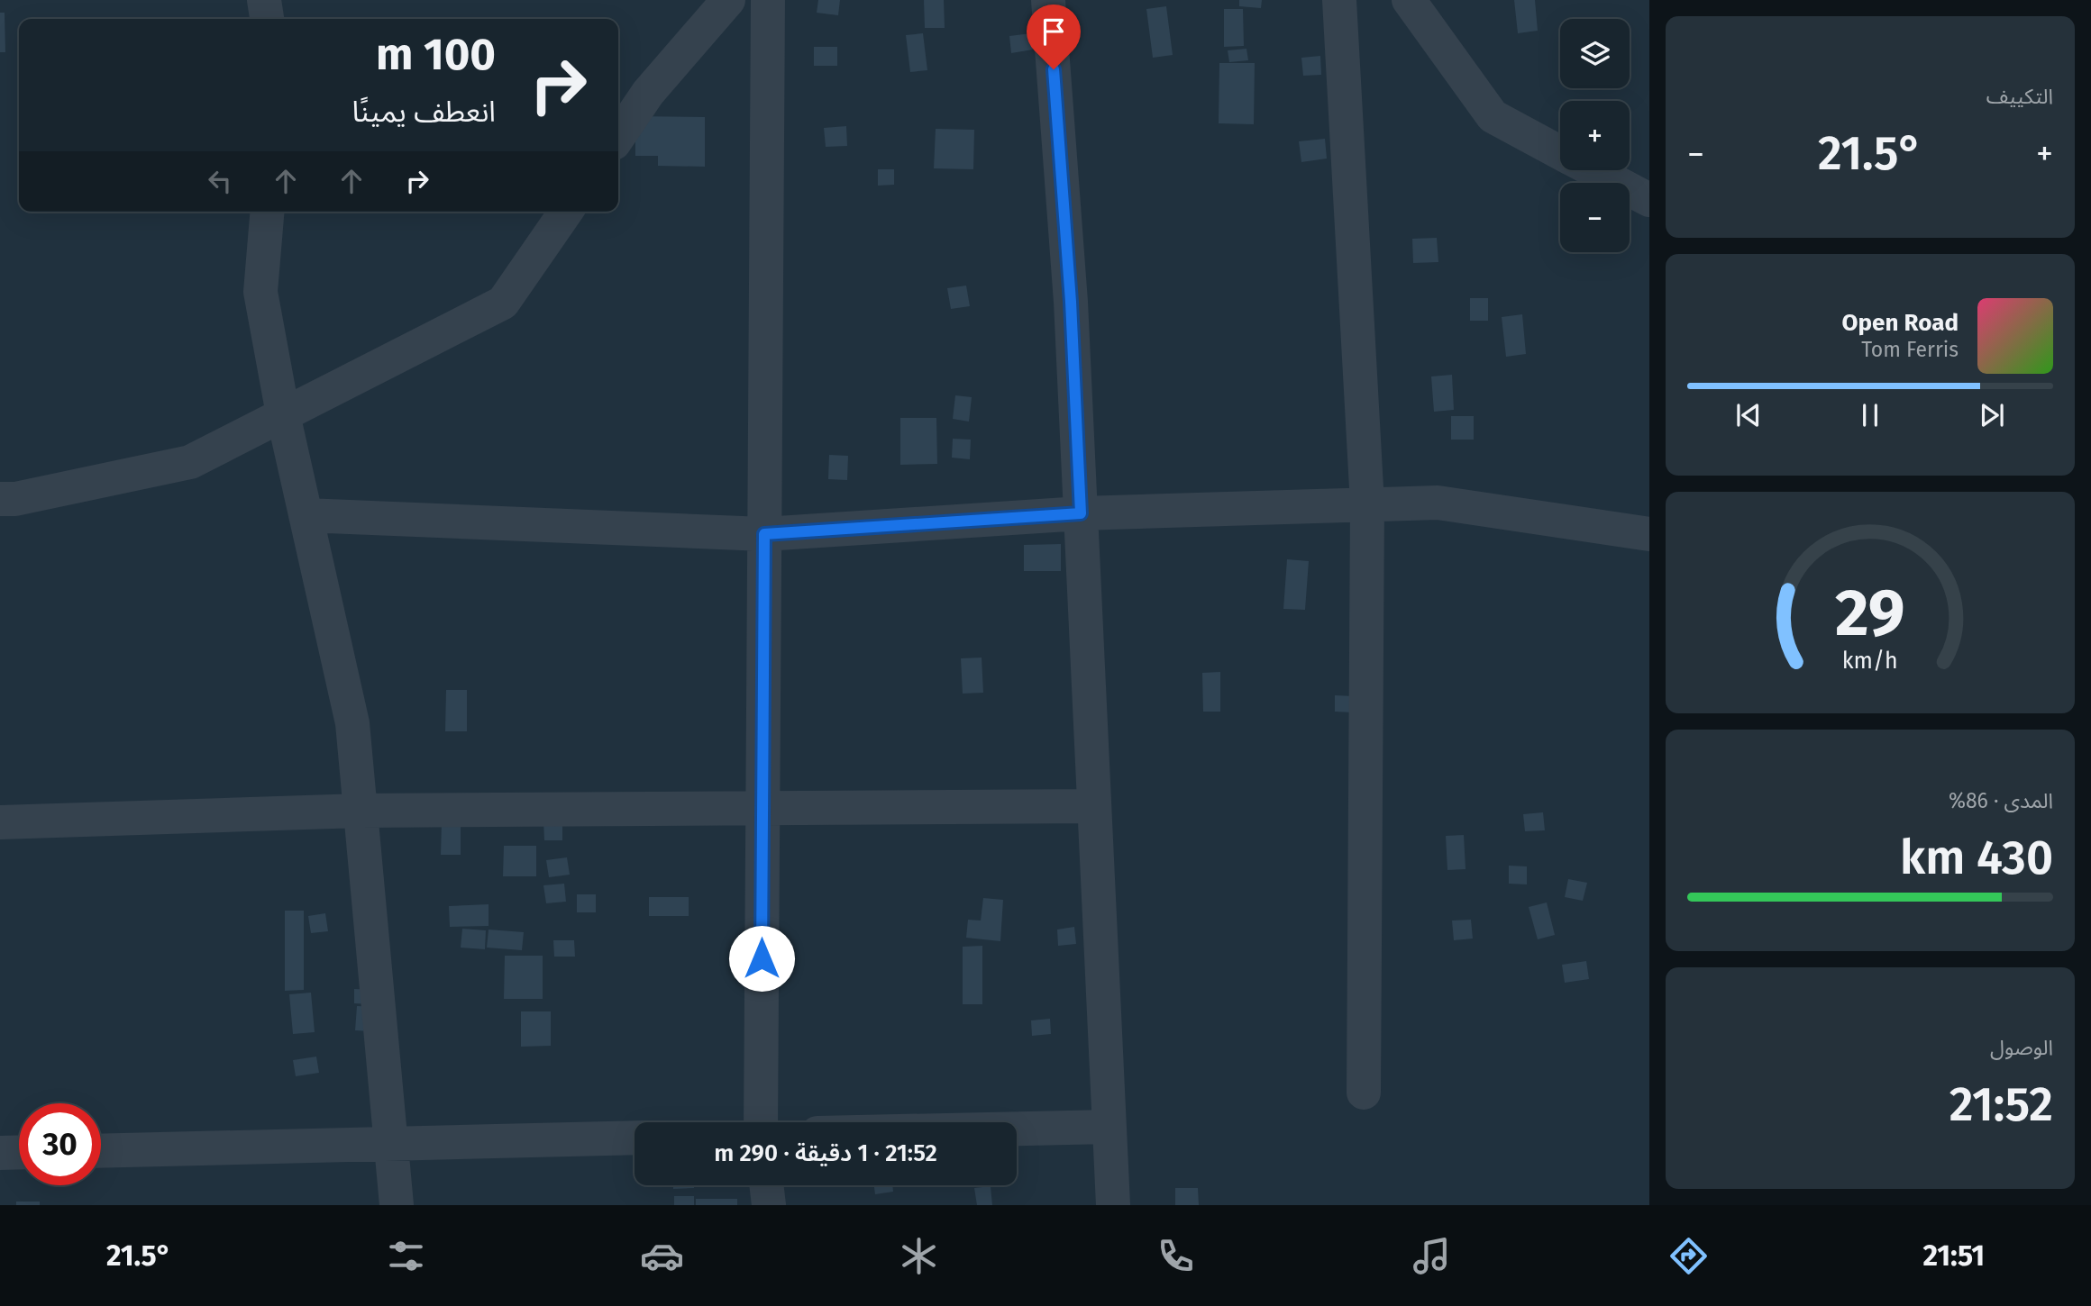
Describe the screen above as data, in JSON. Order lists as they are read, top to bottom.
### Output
{
  "page": {
    "tile": [
      "التكييف",
      ["المدى · 86%", "430 km"],
      ["الوصول", "21:52"]
    ],
    "map_buttons": ["+", "−"],
    "turn": ["100 m", "انعطف يمينًا"],
    "heat": ["−", "21.5°", "+"],
    "song": ["Open Road", "Tom Ferris"],
    "limit": "30",
    "trip": "21:52 · 1 دقيقة · 290 m",
    "tabs": ["21:51", "21.5°"],
    "gauge": ["29", "km/h"]
  }
}
